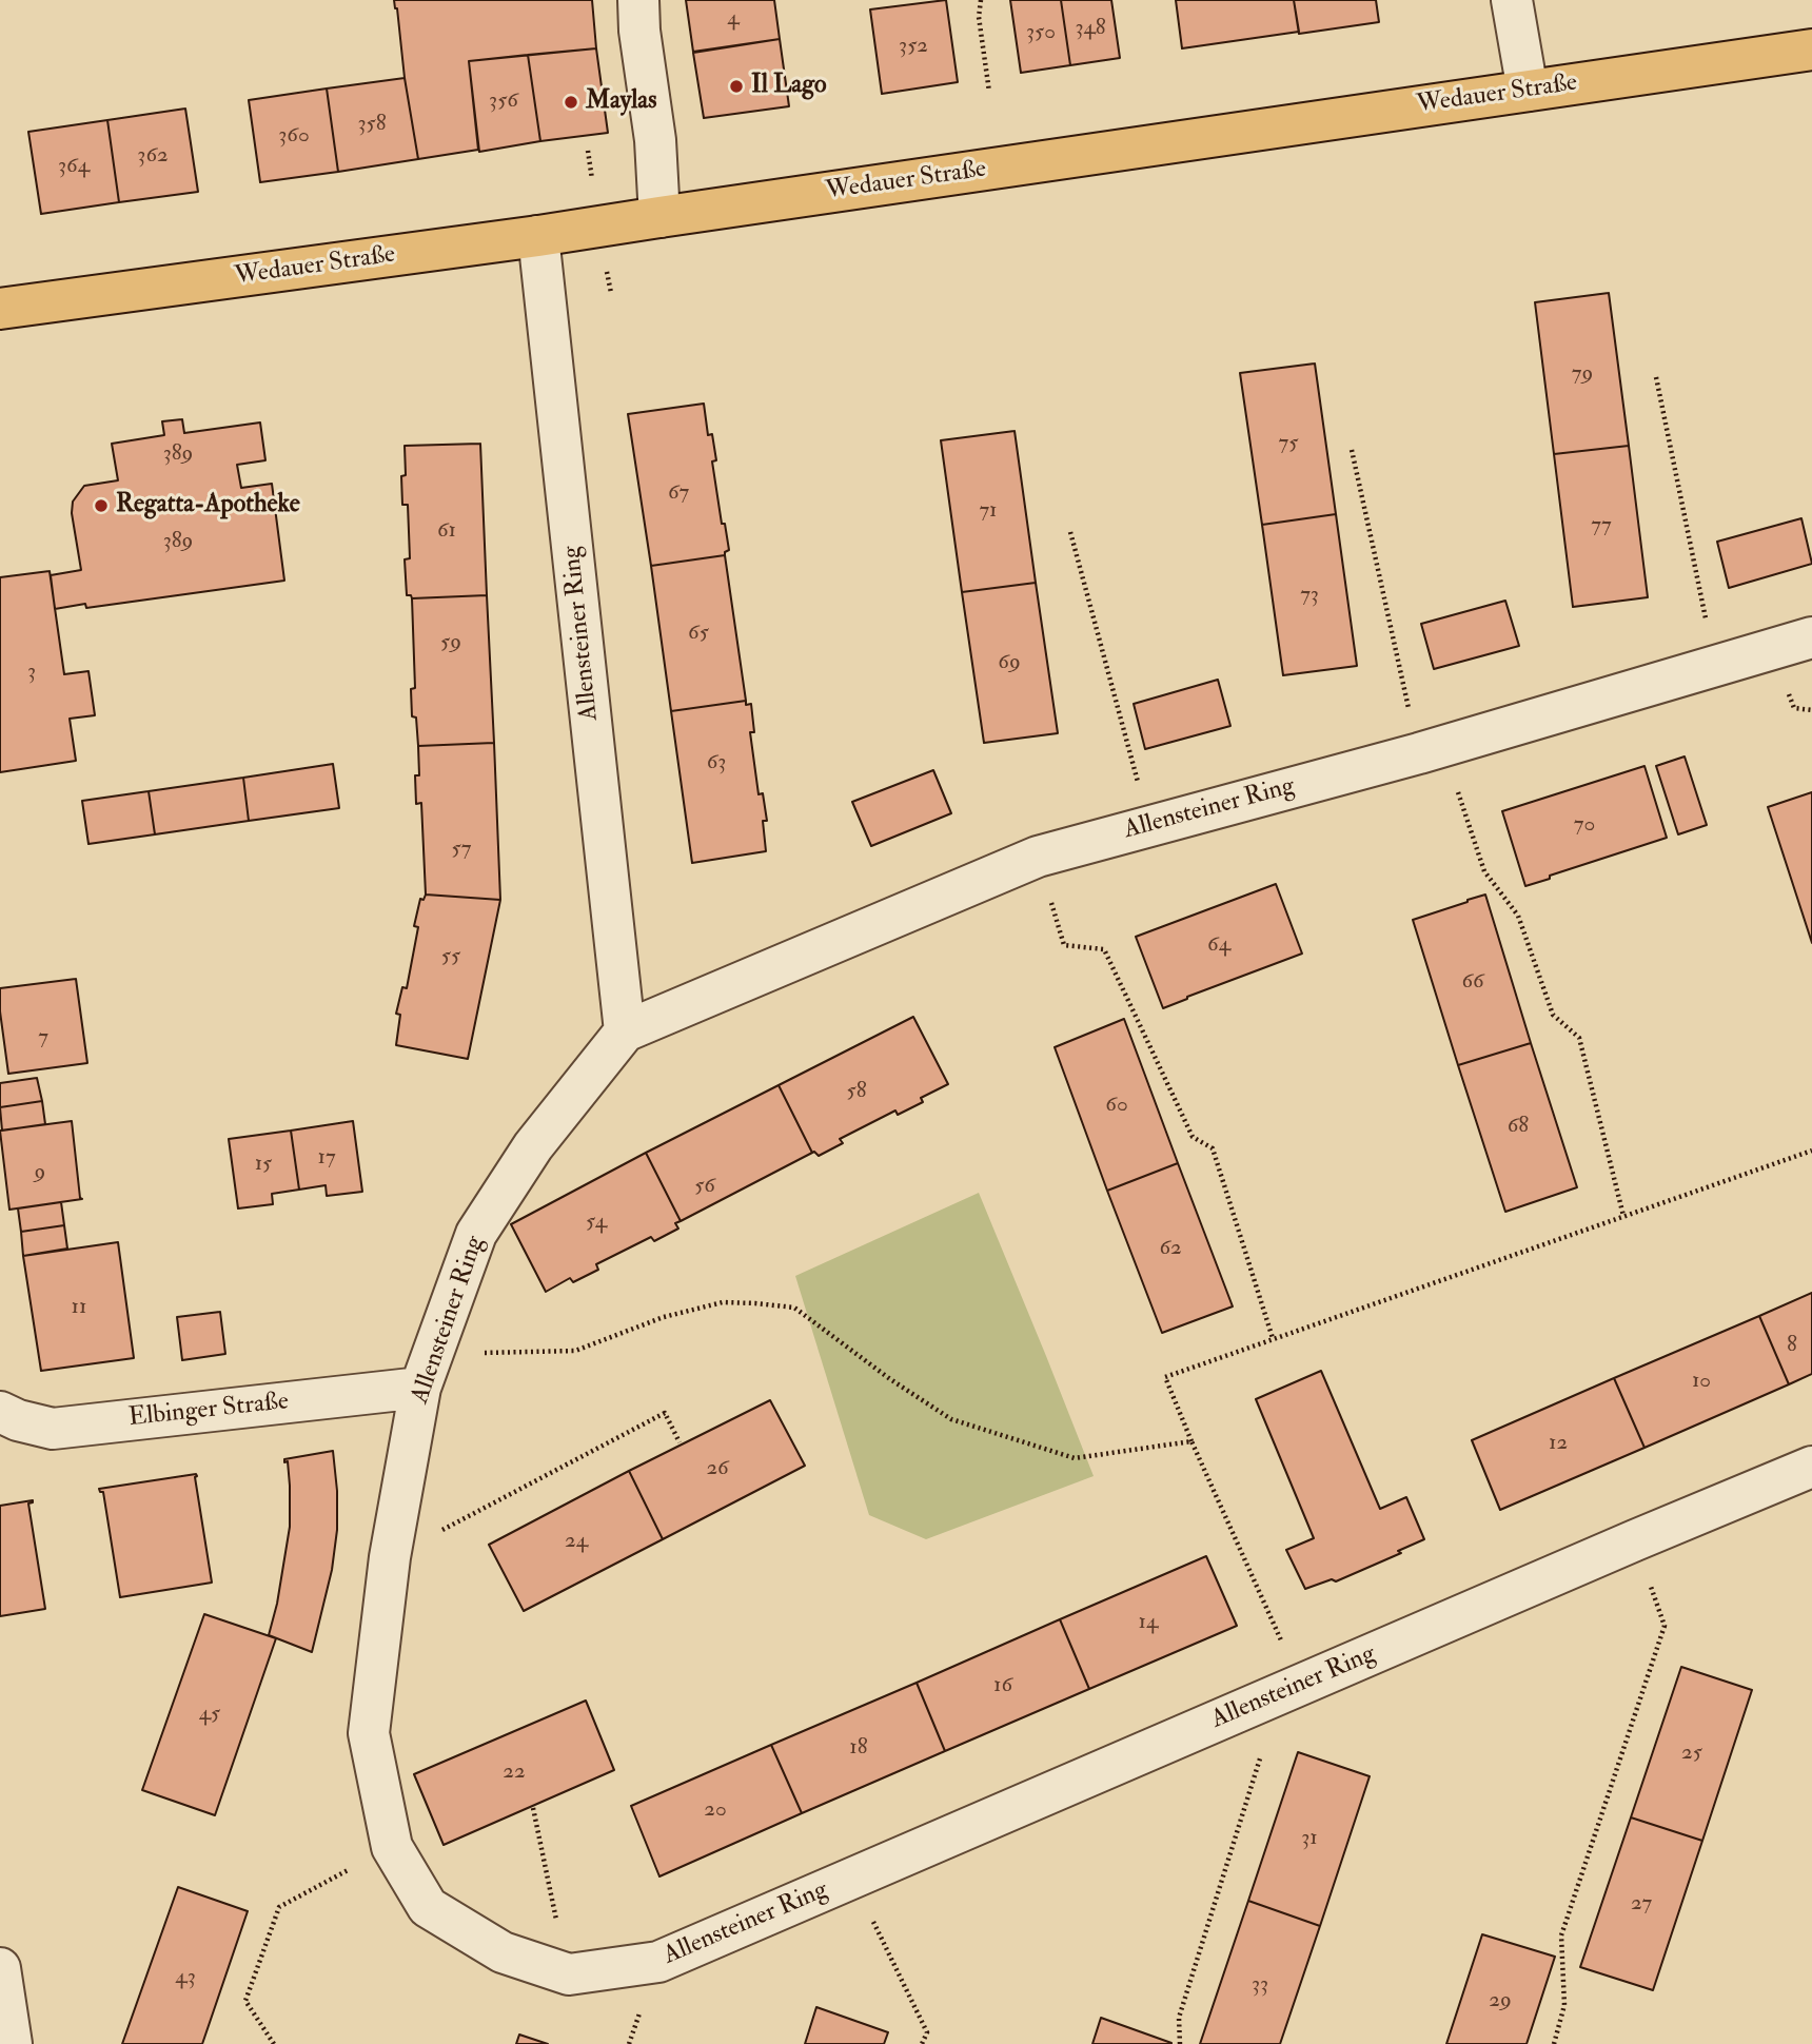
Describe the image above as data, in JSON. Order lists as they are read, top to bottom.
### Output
{
  "streets": {
    "main road": ["Wedauer Straße"],
    "street": ["Allensteiner Ring", "Elbinger Straße"]
  },
  "crossings": [
    ["Wedauer Straße", "Allensteiner Ring"],
    ["Allensteiner Ring", "Elbinger Straße"]
  ],
  "places": ["Il Lago", "Maylas", "Regatta-Apotheke"],
  "house_numbers": [
    "4",
    "348",
    "350",
    "352",
    "356",
    "358",
    "360",
    "362",
    "364",
    "79",
    "75",
    "389",
    "67",
    "71",
    "77",
    "61",
    "389",
    "73",
    "65",
    "59",
    "69",
    "3",
    "63",
    "70",
    "57",
    "64",
    "55",
    "66",
    "7",
    "58",
    "60",
    "68",
    "17",
    "15",
    "9",
    "56",
    "54",
    "62",
    "11",
    "8",
    "10",
    "12",
    "26",
    "24",
    "14",
    "16",
    "45",
    "18",
    "25",
    "22",
    "20",
    "31",
    "27",
    "43",
    "33",
    "29"
  ]
}
